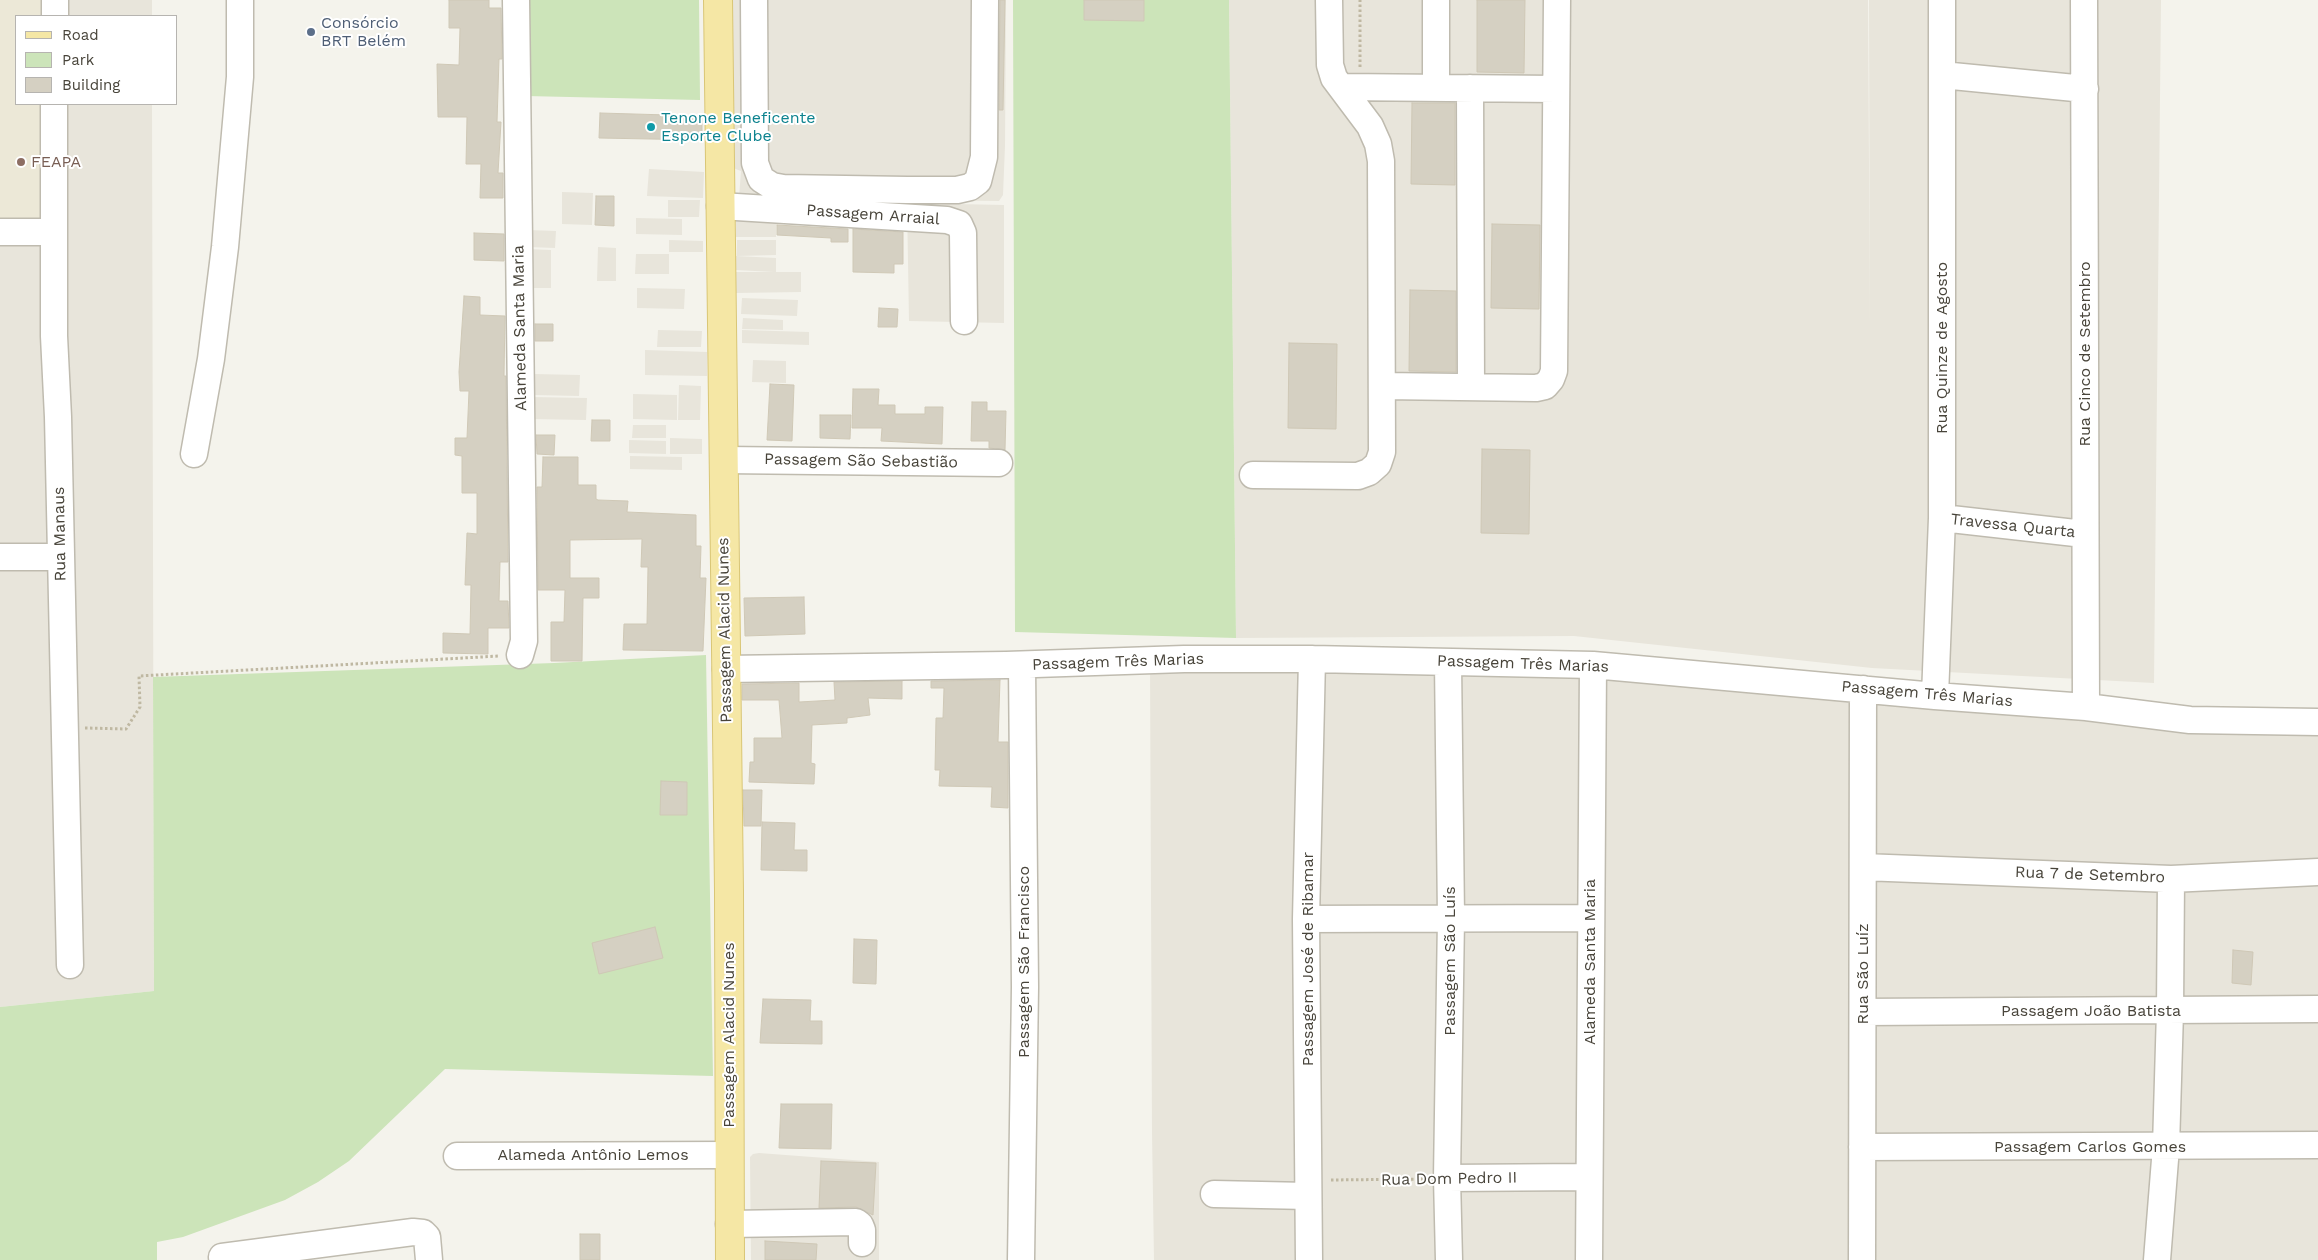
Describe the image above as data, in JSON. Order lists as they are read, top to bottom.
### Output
{
  "streets": {
    "main road": ["Passagem Alacid Nunes"],
    "street": [
      "Passagem Arraial",
      "Alameda Santa Maria",
      "Rua Quinze de Agosto",
      "Rua Cinco de Setembro",
      "Passagem São Sebastião",
      "Travessa Quarta",
      "Rua Manaus",
      "Passagem Três Marias",
      "Rua 7 de Setembro",
      "Passagem José de Ribamar",
      "Passagem São Luís",
      "Passagem São Francisco",
      "Rua São Luíz",
      "Passagem João Batista",
      "Passagem Carlos Gomes",
      "Alameda Antônio Lemos",
      "Rua Dom Pedro II"
    ]
  },
  "crossings": [
    ["Passagem Arraial", "Passagem Alacid Nunes"],
    ["Alameda Santa Maria", "Passagem Três Marias"],
    ["Alameda Santa Maria", "Rua Dom Pedro II"],
    ["Rua Quinze de Agosto", "Travessa Quarta"],
    ["Rua Quinze de Agosto", "Passagem Três Marias"],
    ["Rua Cinco de Setembro", "Travessa Quarta"],
    ["Rua Cinco de Setembro", "Passagem Três Marias"],
    ["Passagem São Sebastião", "Passagem Alacid Nunes"],
    ["Passagem Alacid Nunes", "Passagem Três Marias"],
    ["Passagem Alacid Nunes", "Alameda Antônio Lemos"],
    ["Passagem Três Marias", "Passagem José de Ribamar"],
    ["Passagem Três Marias", "Passagem São Luís"],
    ["Passagem Três Marias", "Passagem São Francisco"],
    ["Passagem Três Marias", "Rua São Luíz"],
    ["Rua 7 de Setembro", "Rua São Luíz"],
    ["Passagem José de Ribamar", "Rua Dom Pedro II"],
    ["Passagem São Luís", "Rua Dom Pedro II"],
    ["Rua São Luíz", "Passagem João Batista"],
    ["Rua São Luíz", "Passagem Carlos Gomes"]
  ],
  "places": ["Consórcio BRT Belém", "Tenone Beneficente Esporte Clube", "FEAPA"],
  "legend": ["Road", "Park", "Building"]
}
